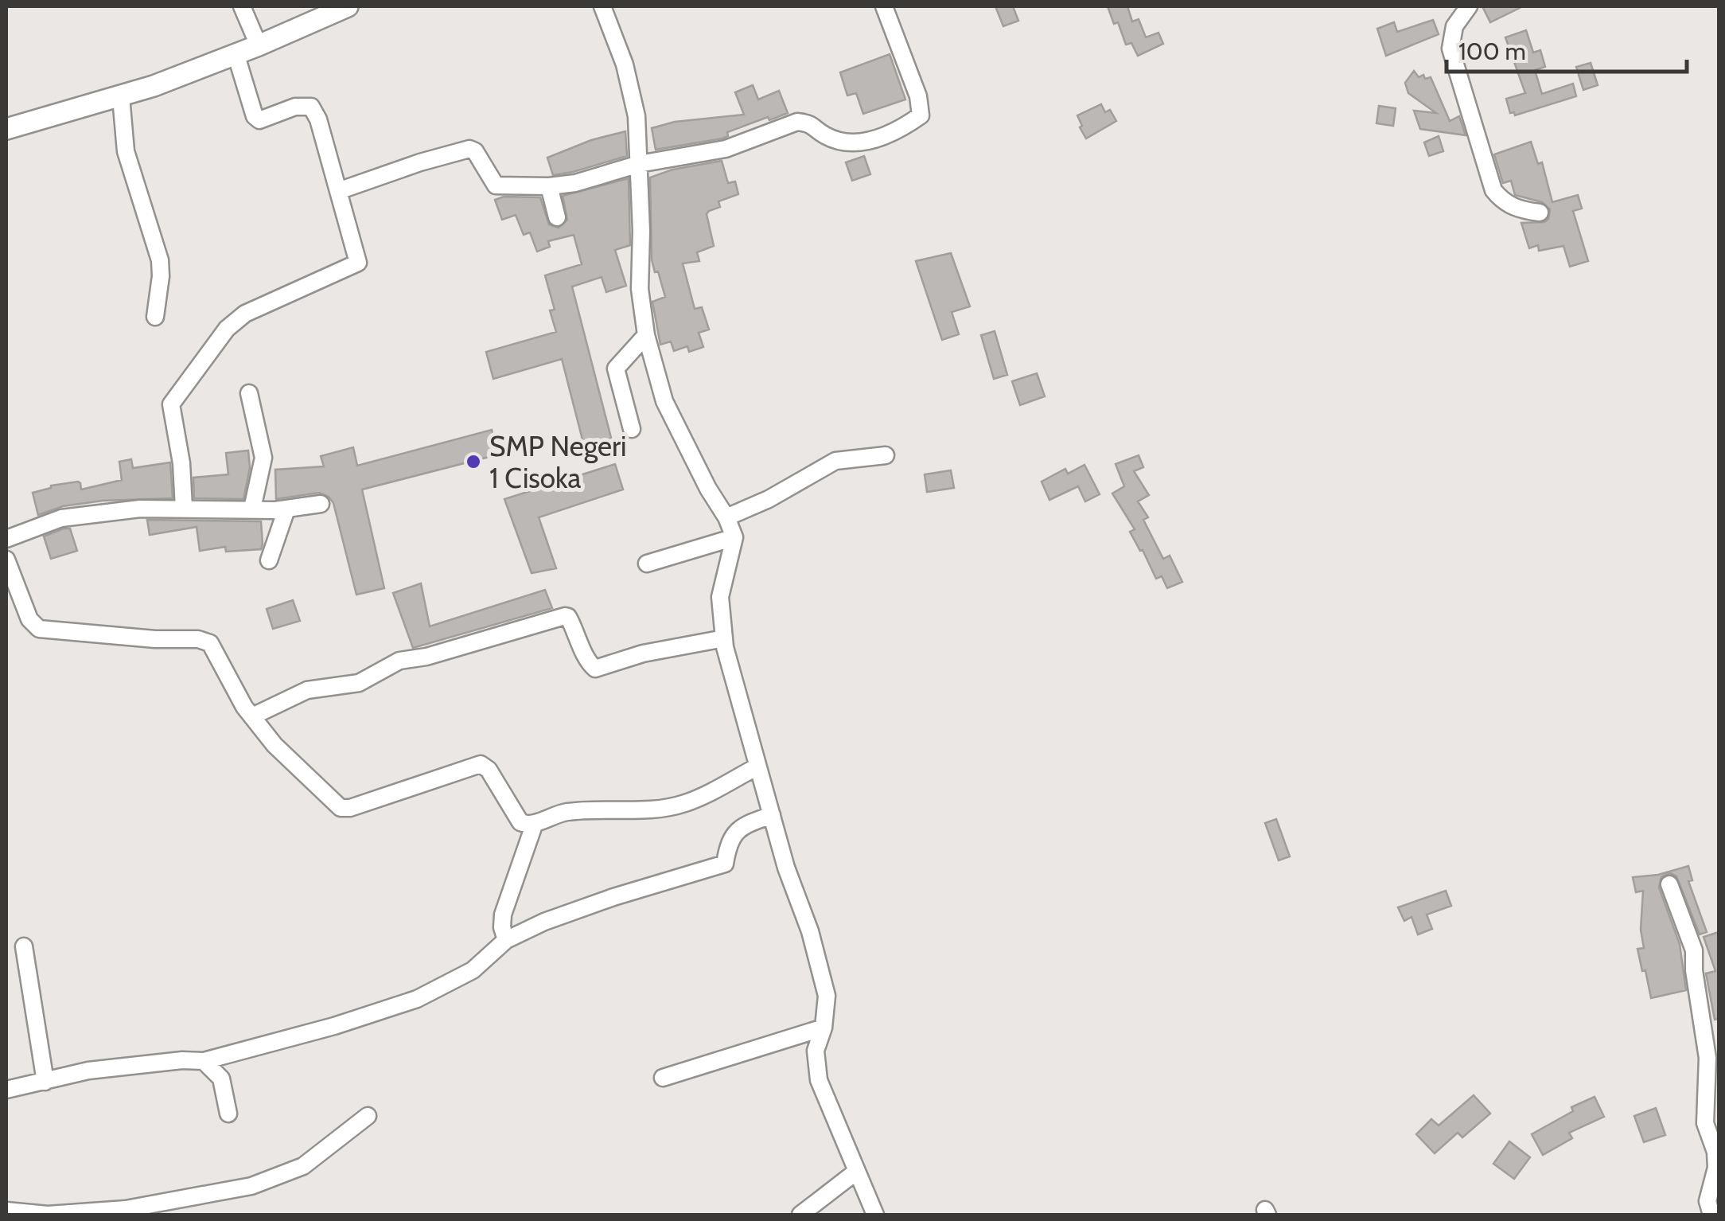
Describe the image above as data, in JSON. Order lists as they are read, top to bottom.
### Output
{
  "places": ["SMP Negeri 1 Cisoka"],
  "scale_bar": "100 m"
}
